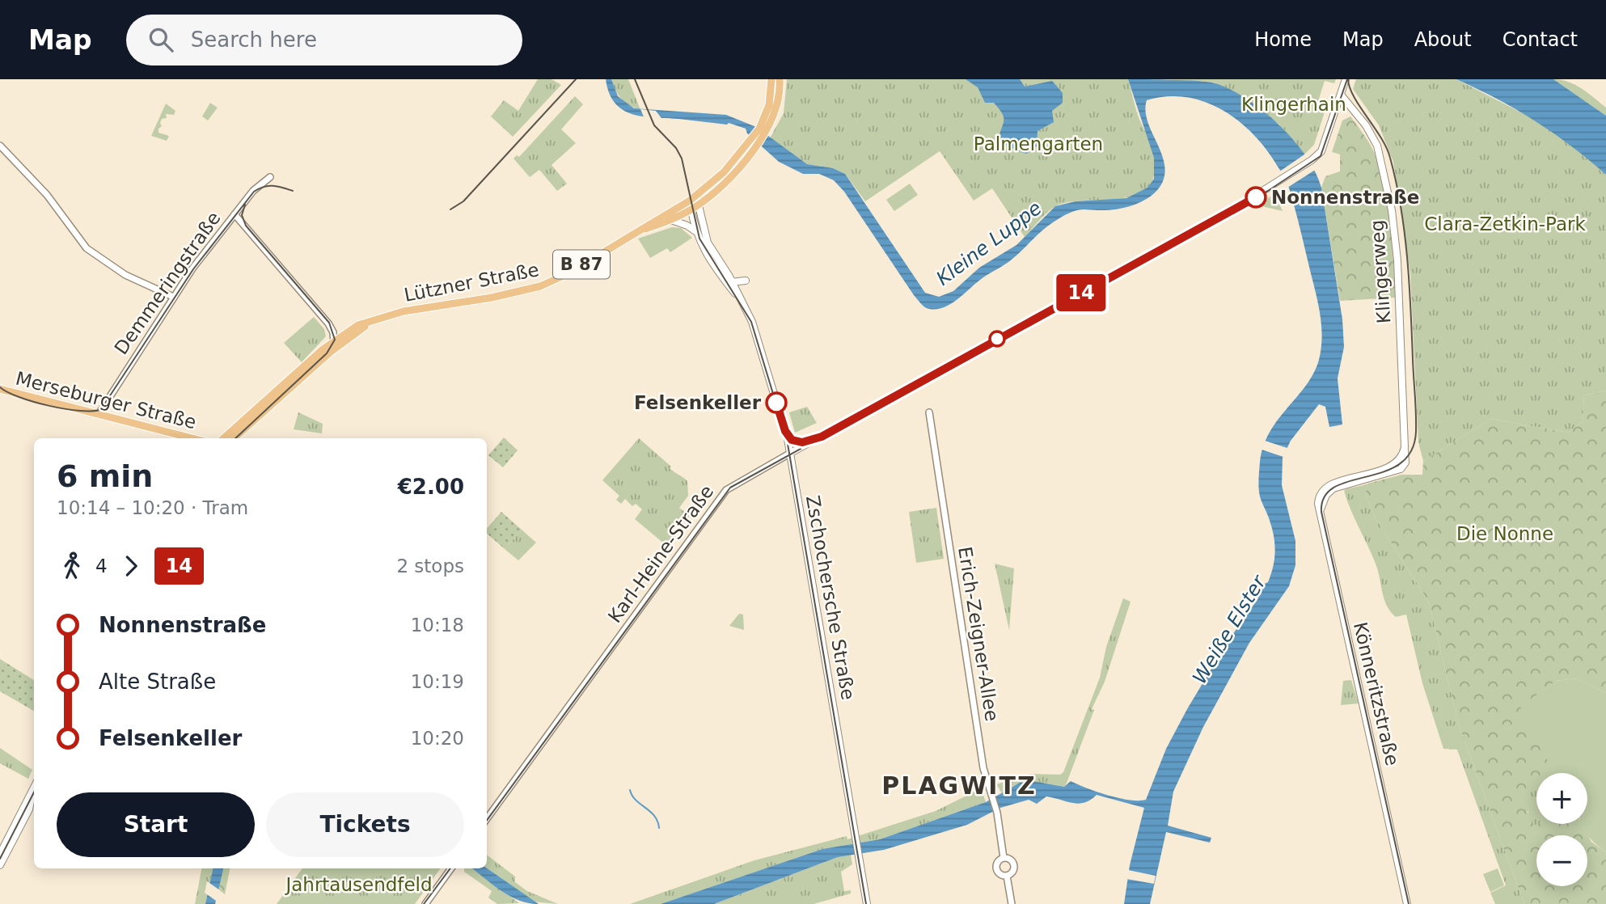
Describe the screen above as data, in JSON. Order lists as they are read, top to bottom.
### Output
{
  "streets": {
    "main road": [
      "B 87",
      "Klingerweg",
      "Lützner Straße",
      "Merseburger Straße",
      "Karl-Heine-Straße",
      "Zschochersche Straße",
      "Könneritzstraße"
    ],
    "street": ["Demmeringstraße", "Erich-Zeigner-Allee"]
  },
  "crossings": [
    ["B 87", "Lützner Straße"],
    ["B 87", "Zschochersche Straße"],
    ["Klingerweg", "Karl-Heine-Straße"],
    ["Klingerweg", "Könneritzstraße"],
    ["Lützner Straße", "Zschochersche Straße"],
    ["Demmeringstraße", "Merseburger Straße"],
    ["Karl-Heine-Straße", "Zschochersche Straße"]
  ],
  "districts": ["PLAGWITZ"],
  "water": ["Kleine Luppe", "Weiße Elster"],
  "parks": [
    "Klingerhain",
    "Palmengarten",
    "Clara-Zetkin-Park",
    "Die Nonne",
    "Jahrtausendfeld"
  ],
  "places": ["Nonnenstraße", "Felsenkeller"],
  "lines": ["tram line 14"],
  "page": {
    "header": "Map",
    "search": "Search here",
    "nav": [
      "Home",
      "Map",
      "About",
      "Contact"
    ],
    "on_map": "14",
    "heading": ["6 min", "10:14 – 10:20 · Tram", "€2.00"],
    "legs": ["4", "14", "2 stops"],
    "list": [
      {
        "name": "Nonnenstraße",
        "value": "10:18"
      },
      {
        "name": "Alte Straße",
        "value": "10:19"
      },
      {
        "name": "Felsenkeller",
        "value": "10:20"
      }
    ],
    "map_buttons": ["+", "−"],
    "buttons": ["Start", "Tickets"]
  }
}
